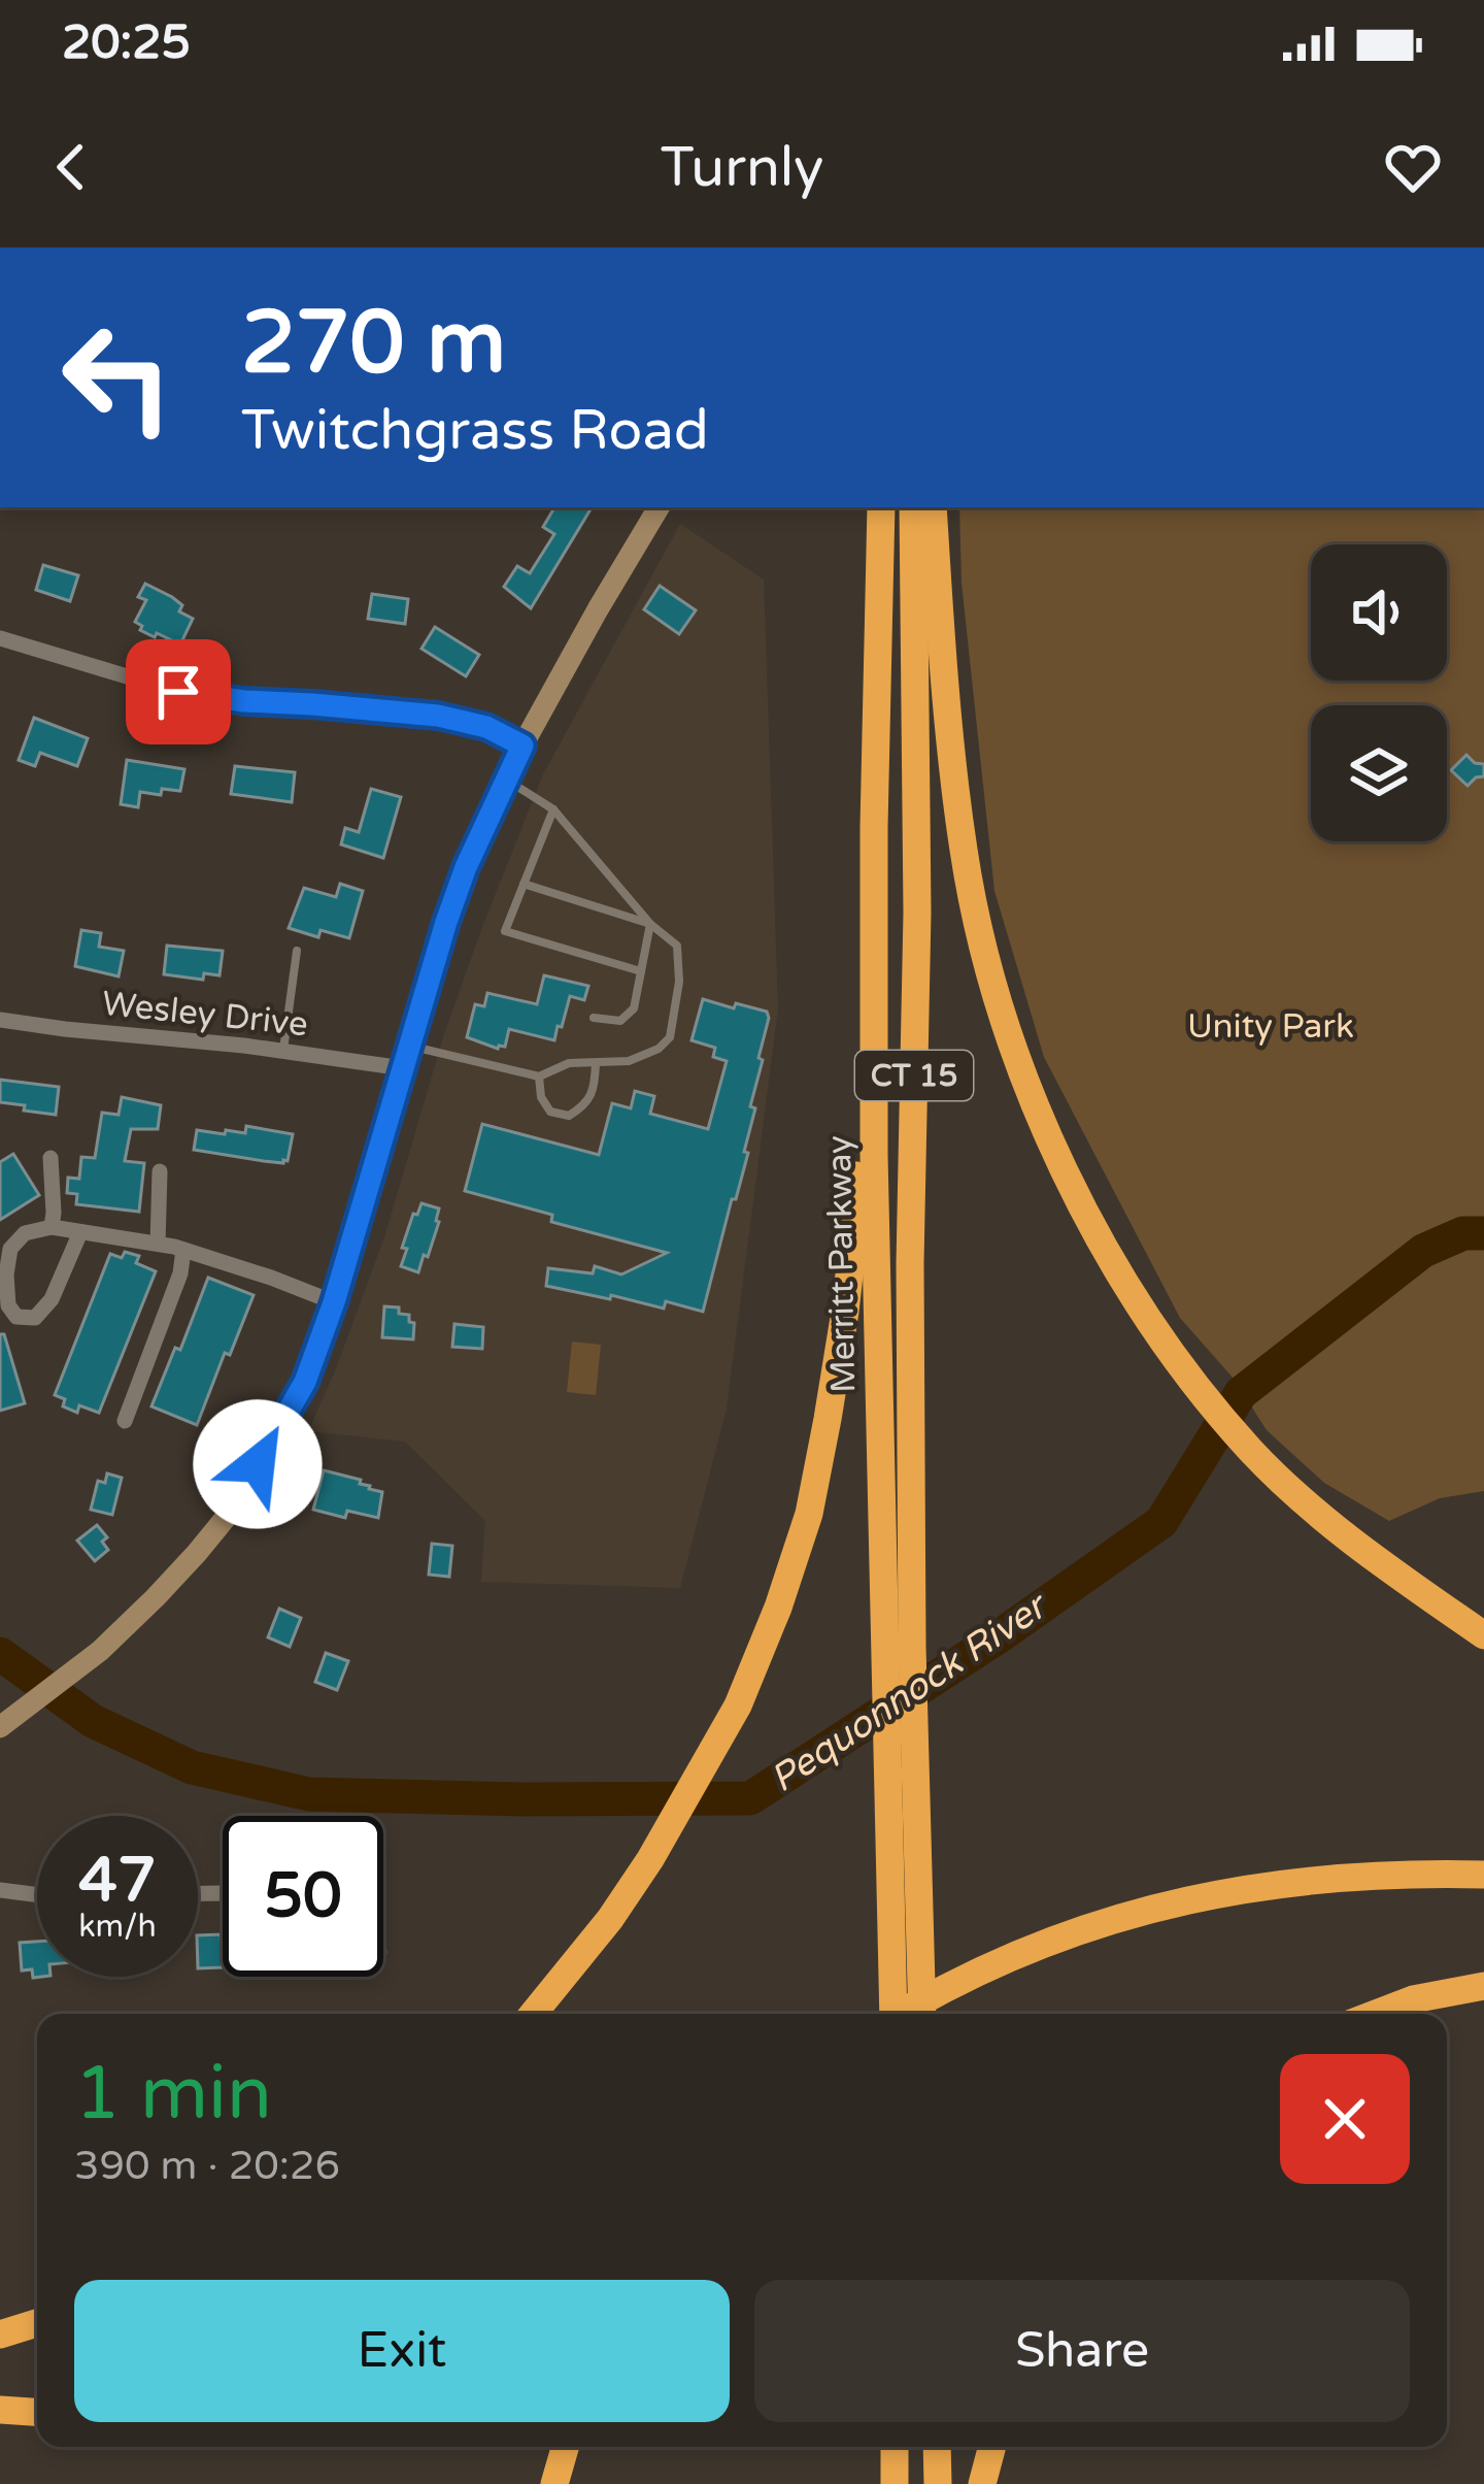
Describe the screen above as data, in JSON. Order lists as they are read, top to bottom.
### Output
{
  "streets": {
    "highway": ["CT 15", "Merritt Parkway"],
    "street": ["Wesley Drive"]
  },
  "water": ["Pequonnock River"],
  "parks": ["Unity Park"],
  "page": {
    "status": "20:25",
    "header": "Turnly",
    "turn": ["270 m", "Twitchgrass Road"],
    "speed": "47 km/h",
    "limit": "50",
    "heading": ["1 min", "390 m · 20:26"],
    "buttons": ["Exit", "Share"]
  }
}
